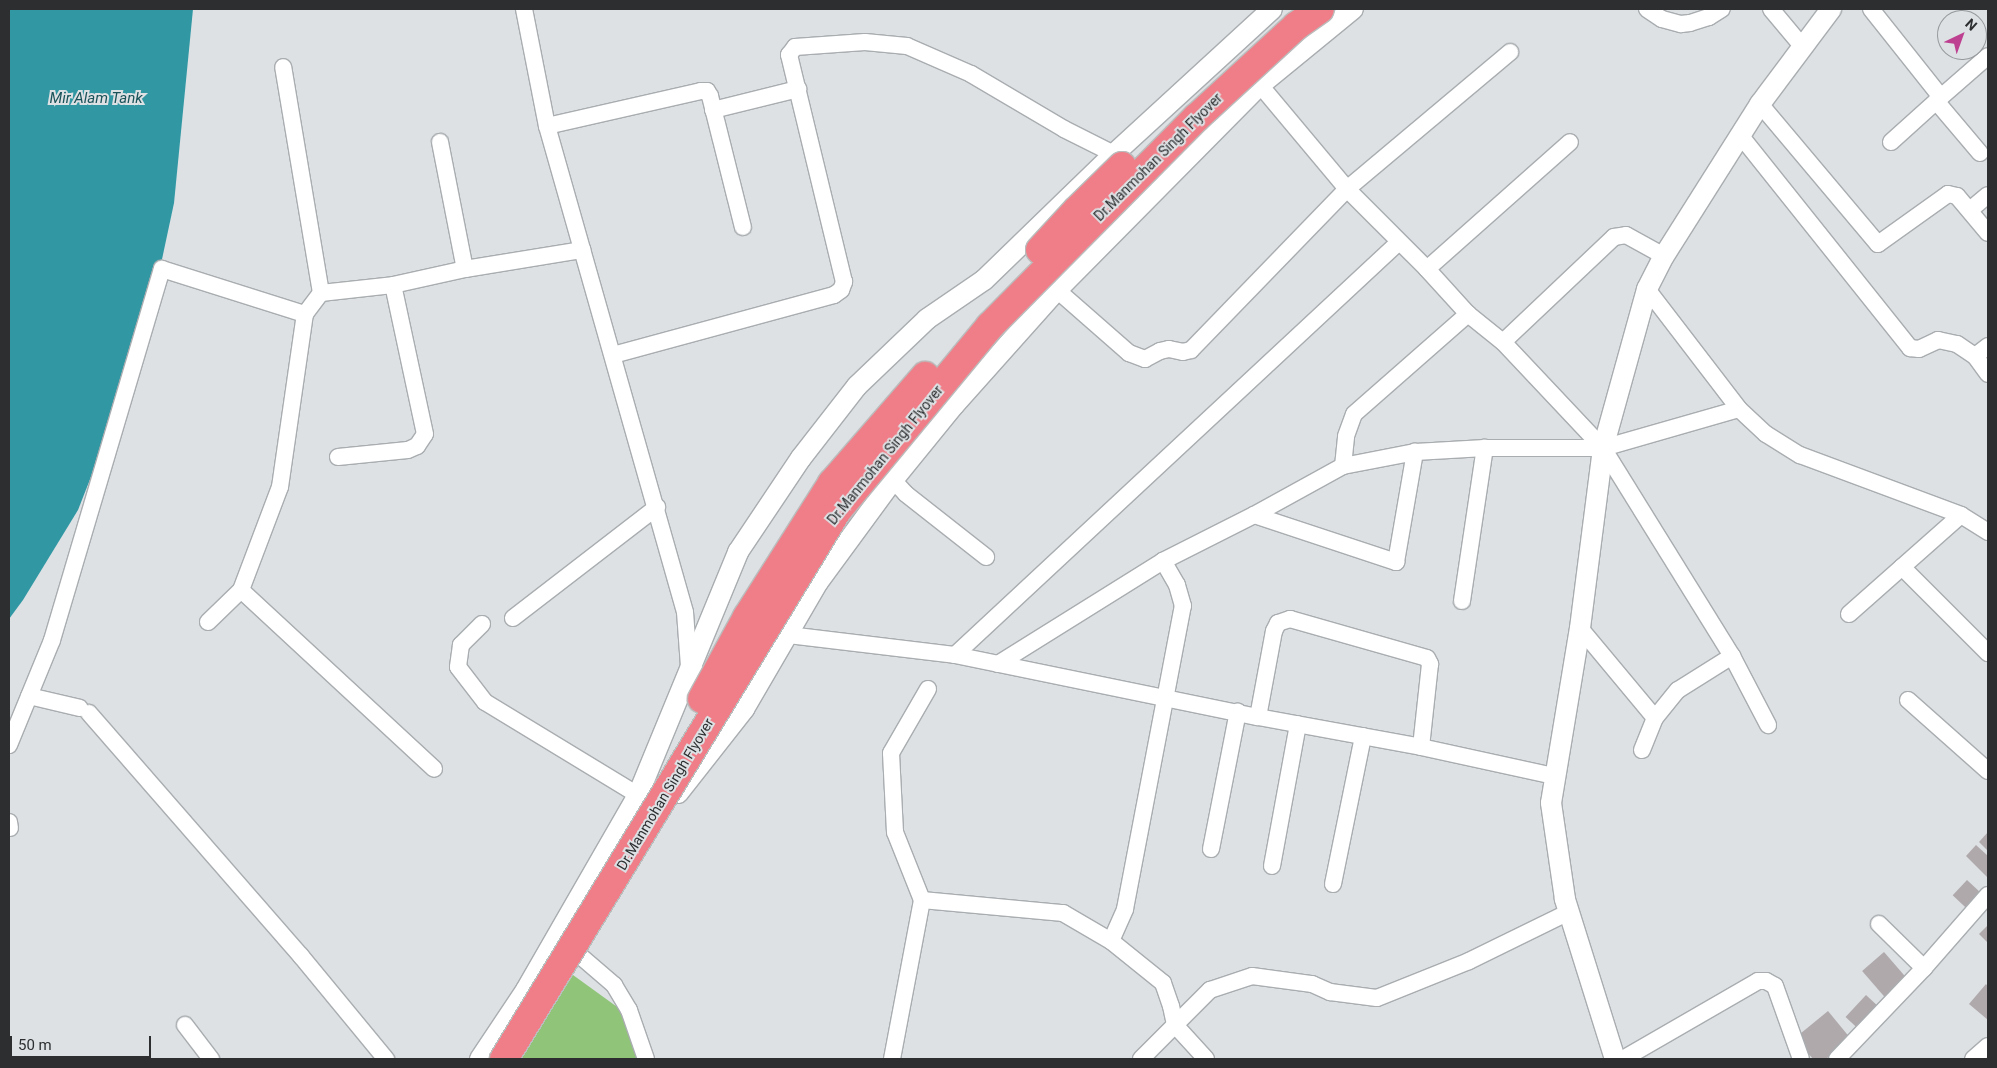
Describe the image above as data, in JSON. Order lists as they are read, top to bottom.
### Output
{
  "streets": {
    "highway": ["Dr.Manmohan Singh Flyover"]
  },
  "water": ["Mir Alam Tank"],
  "scale_bar": "50 m",
  "north": "top right"
}
